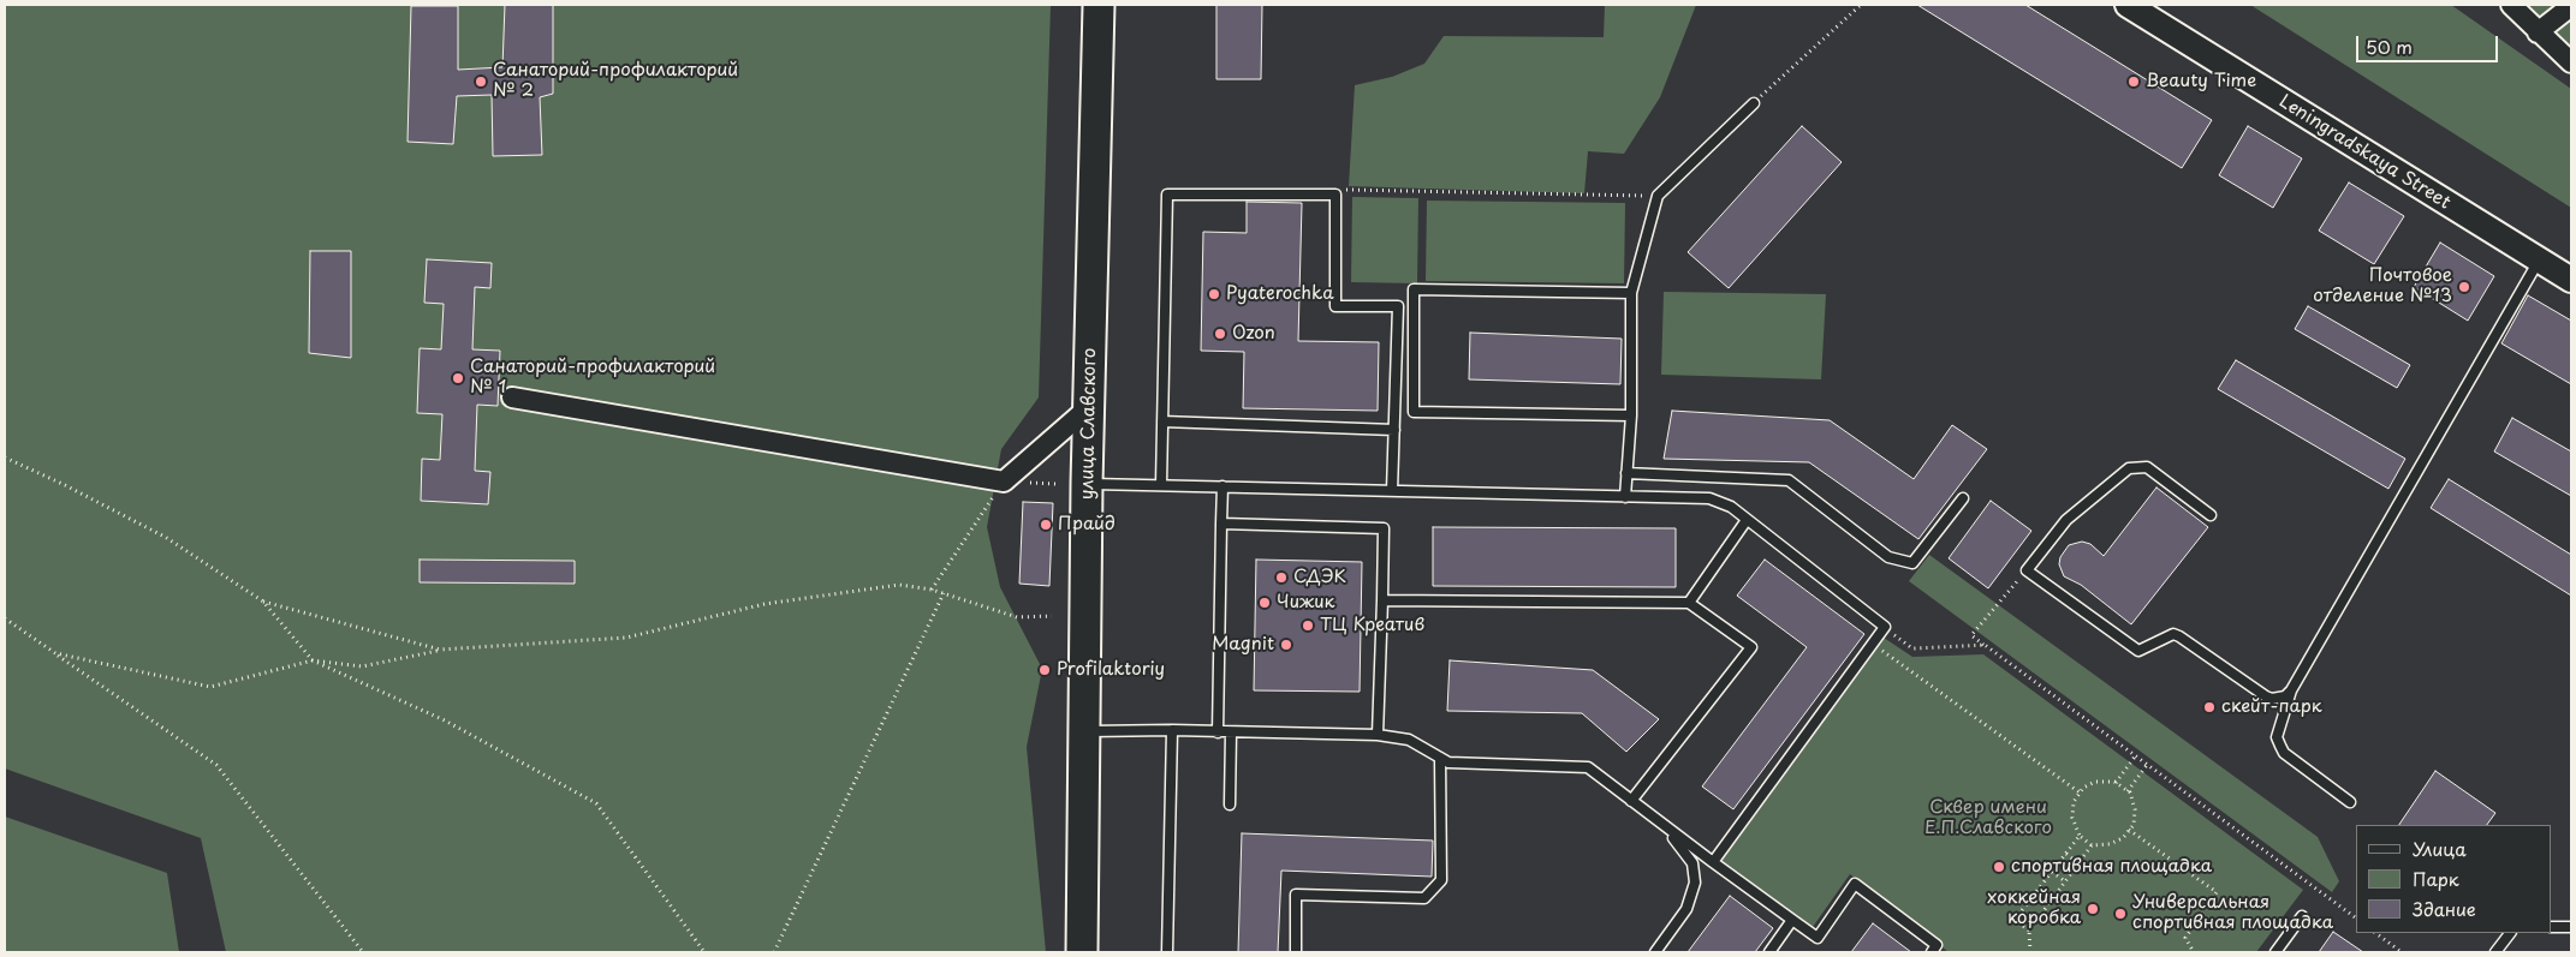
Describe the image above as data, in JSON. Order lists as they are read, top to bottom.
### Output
{
  "streets": {
    "main road": ["улица Славского"],
    "street": ["Leningradskaya Street"]
  },
  "parks": ["Сквер имени Е.П.Славского"],
  "places": [
    "Санаторий-профилакторий № 2",
    "Beauty Time",
    "Почтовое отделение №13",
    "Pyaterochka",
    "Ozon",
    "Санаторий-профилакторий № 1",
    "Прайд",
    "СДЭК",
    "Чижик",
    "ТЦ Креатив",
    "Magnit",
    "Profilaktoriy",
    "скейт-парк",
    "спортивная площадка",
    "хоккейная коробка",
    "Универсальная спортивная площадка"
  ],
  "legend": ["Улица", "Парк", "Здание"],
  "scale_bar": "50 m"
}
